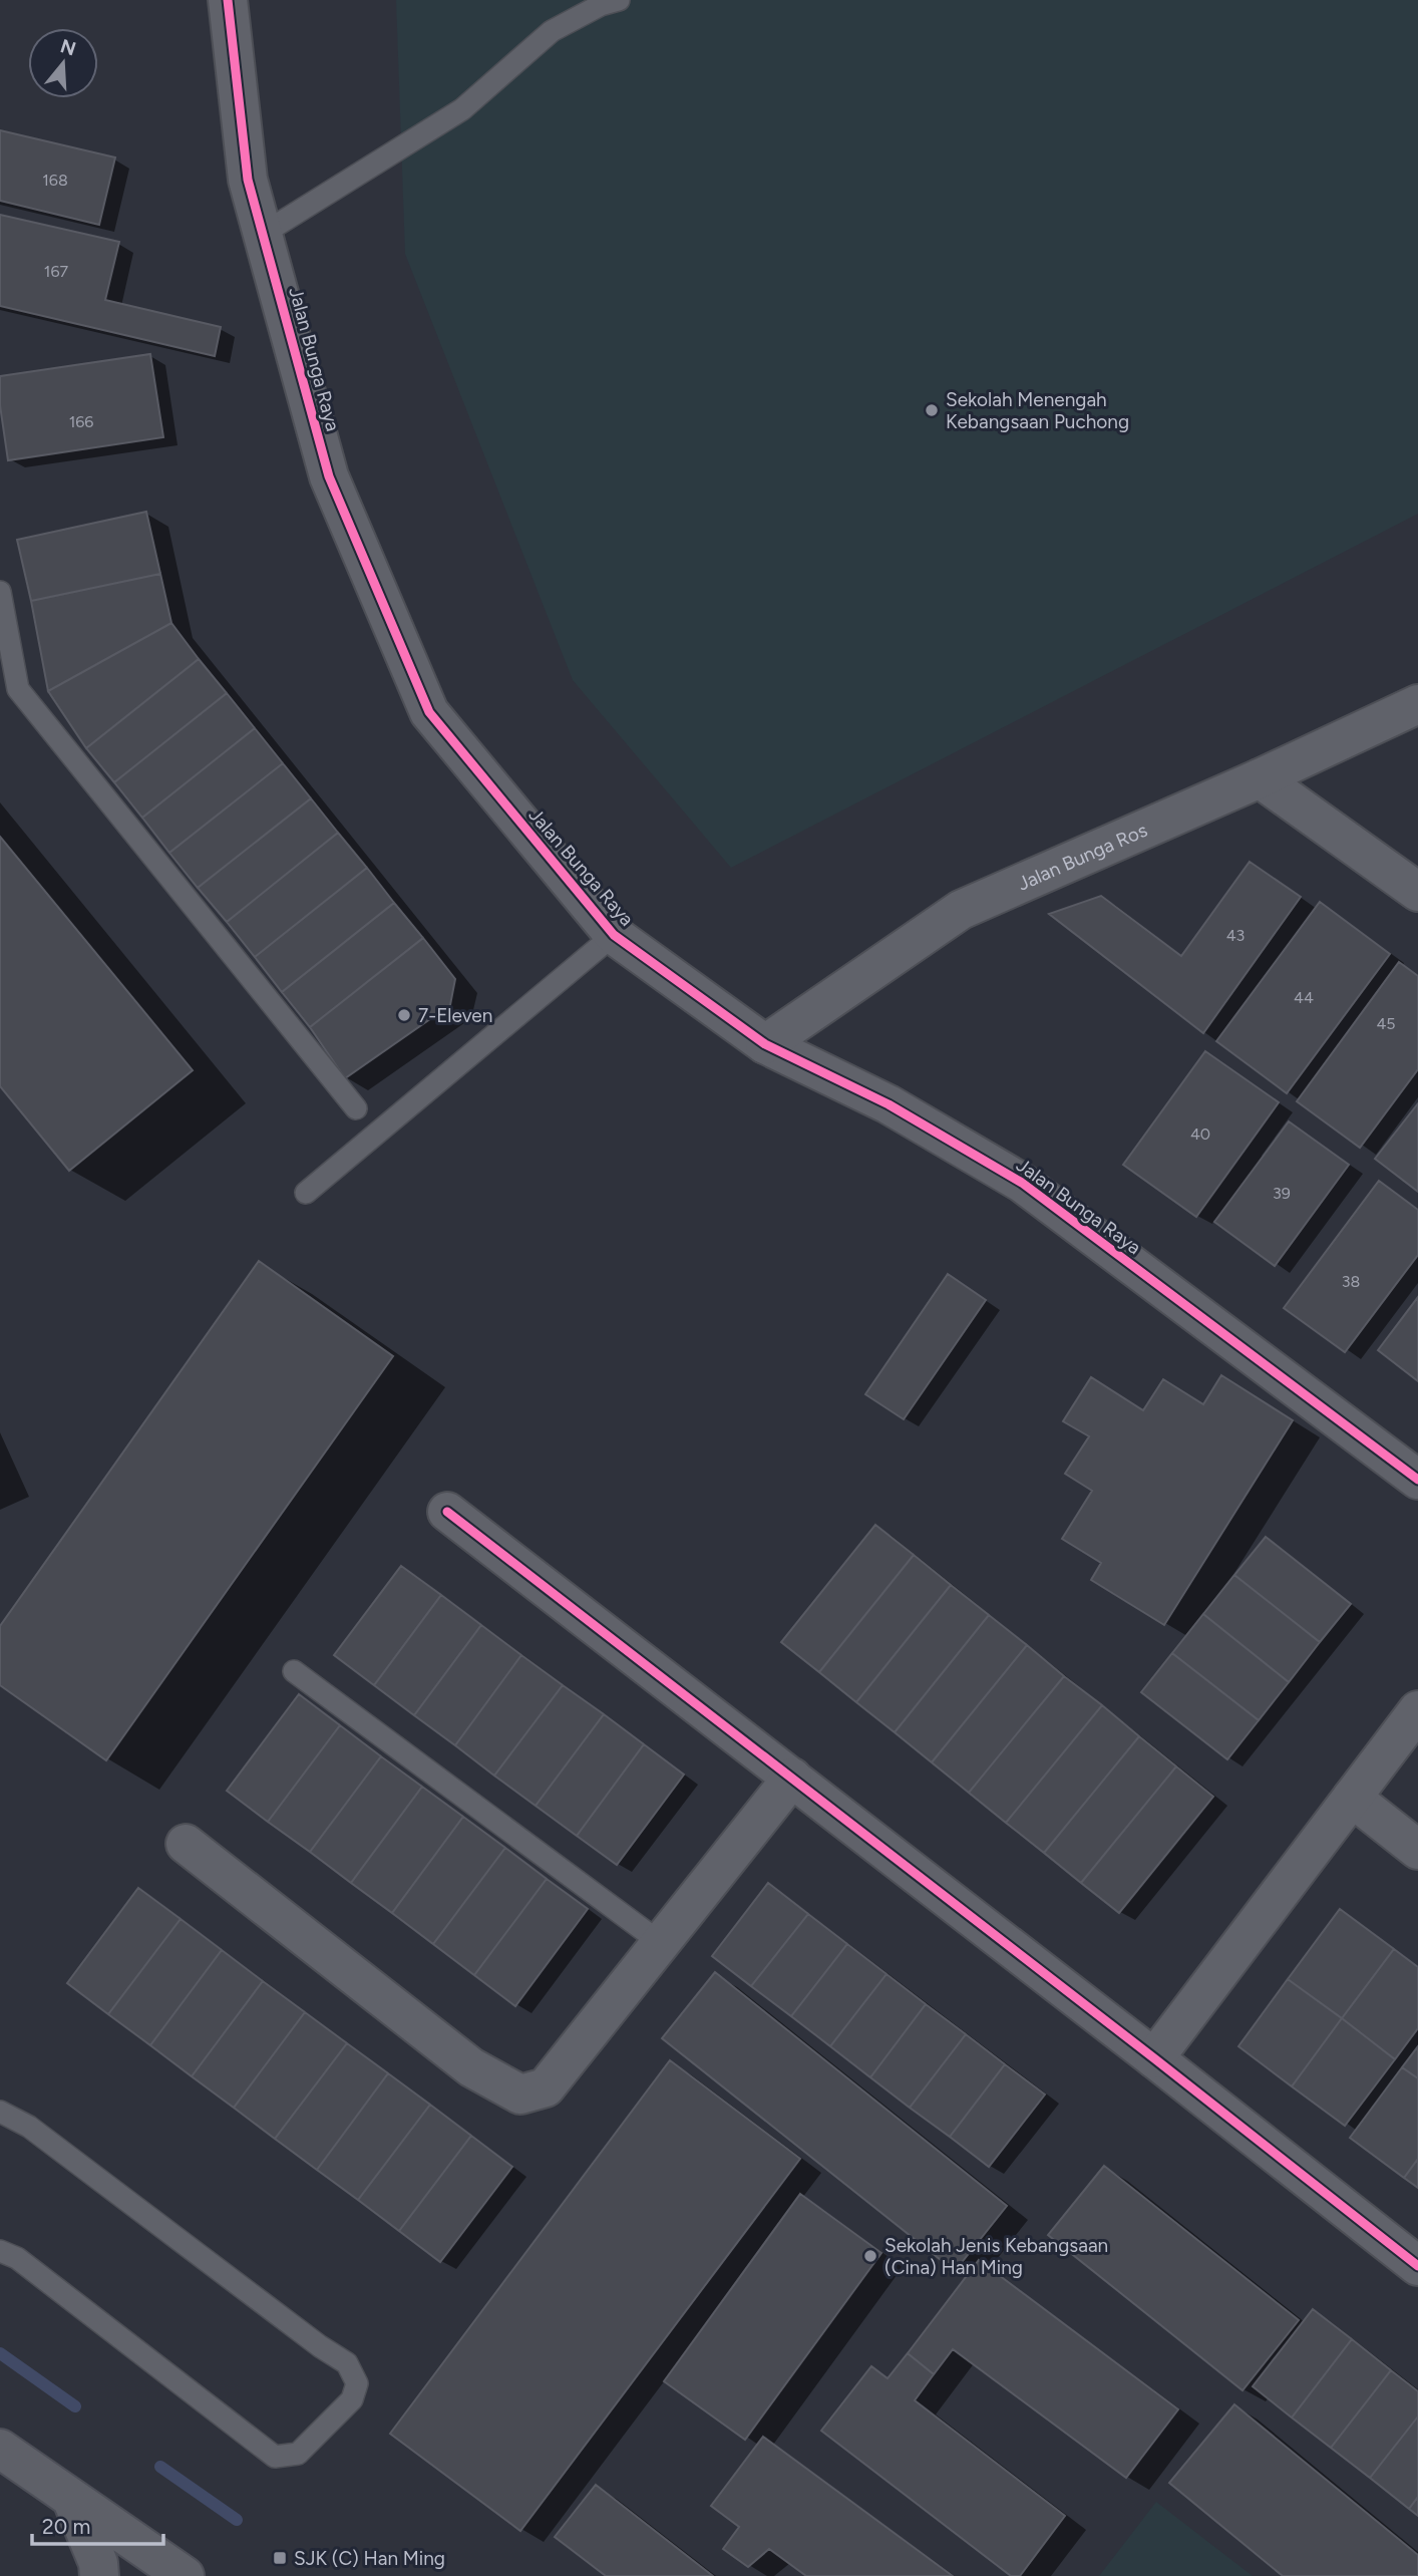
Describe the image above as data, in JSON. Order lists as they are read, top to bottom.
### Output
{
  "streets": {
    "street": ["Jalan Bunga Raya", "Jalan Bunga Ros"]
  },
  "crossings": [
    ["Jalan Bunga Raya", "Jalan Bunga Ros"]
  ],
  "places": {
    "other": ["Sekolah Menengah Kebangsaan Puchong", "7-Eleven", "Sekolah Jenis Kebangsaan (Cina) Han Ming"],
    "transit": ["SJK (C) Han Ming"]
  },
  "house_numbers": [
    "168",
    "167",
    "166",
    "43",
    "44",
    "45",
    "40",
    "39",
    "38"
  ],
  "scale_bar": "20 m",
  "north": "top"
}
